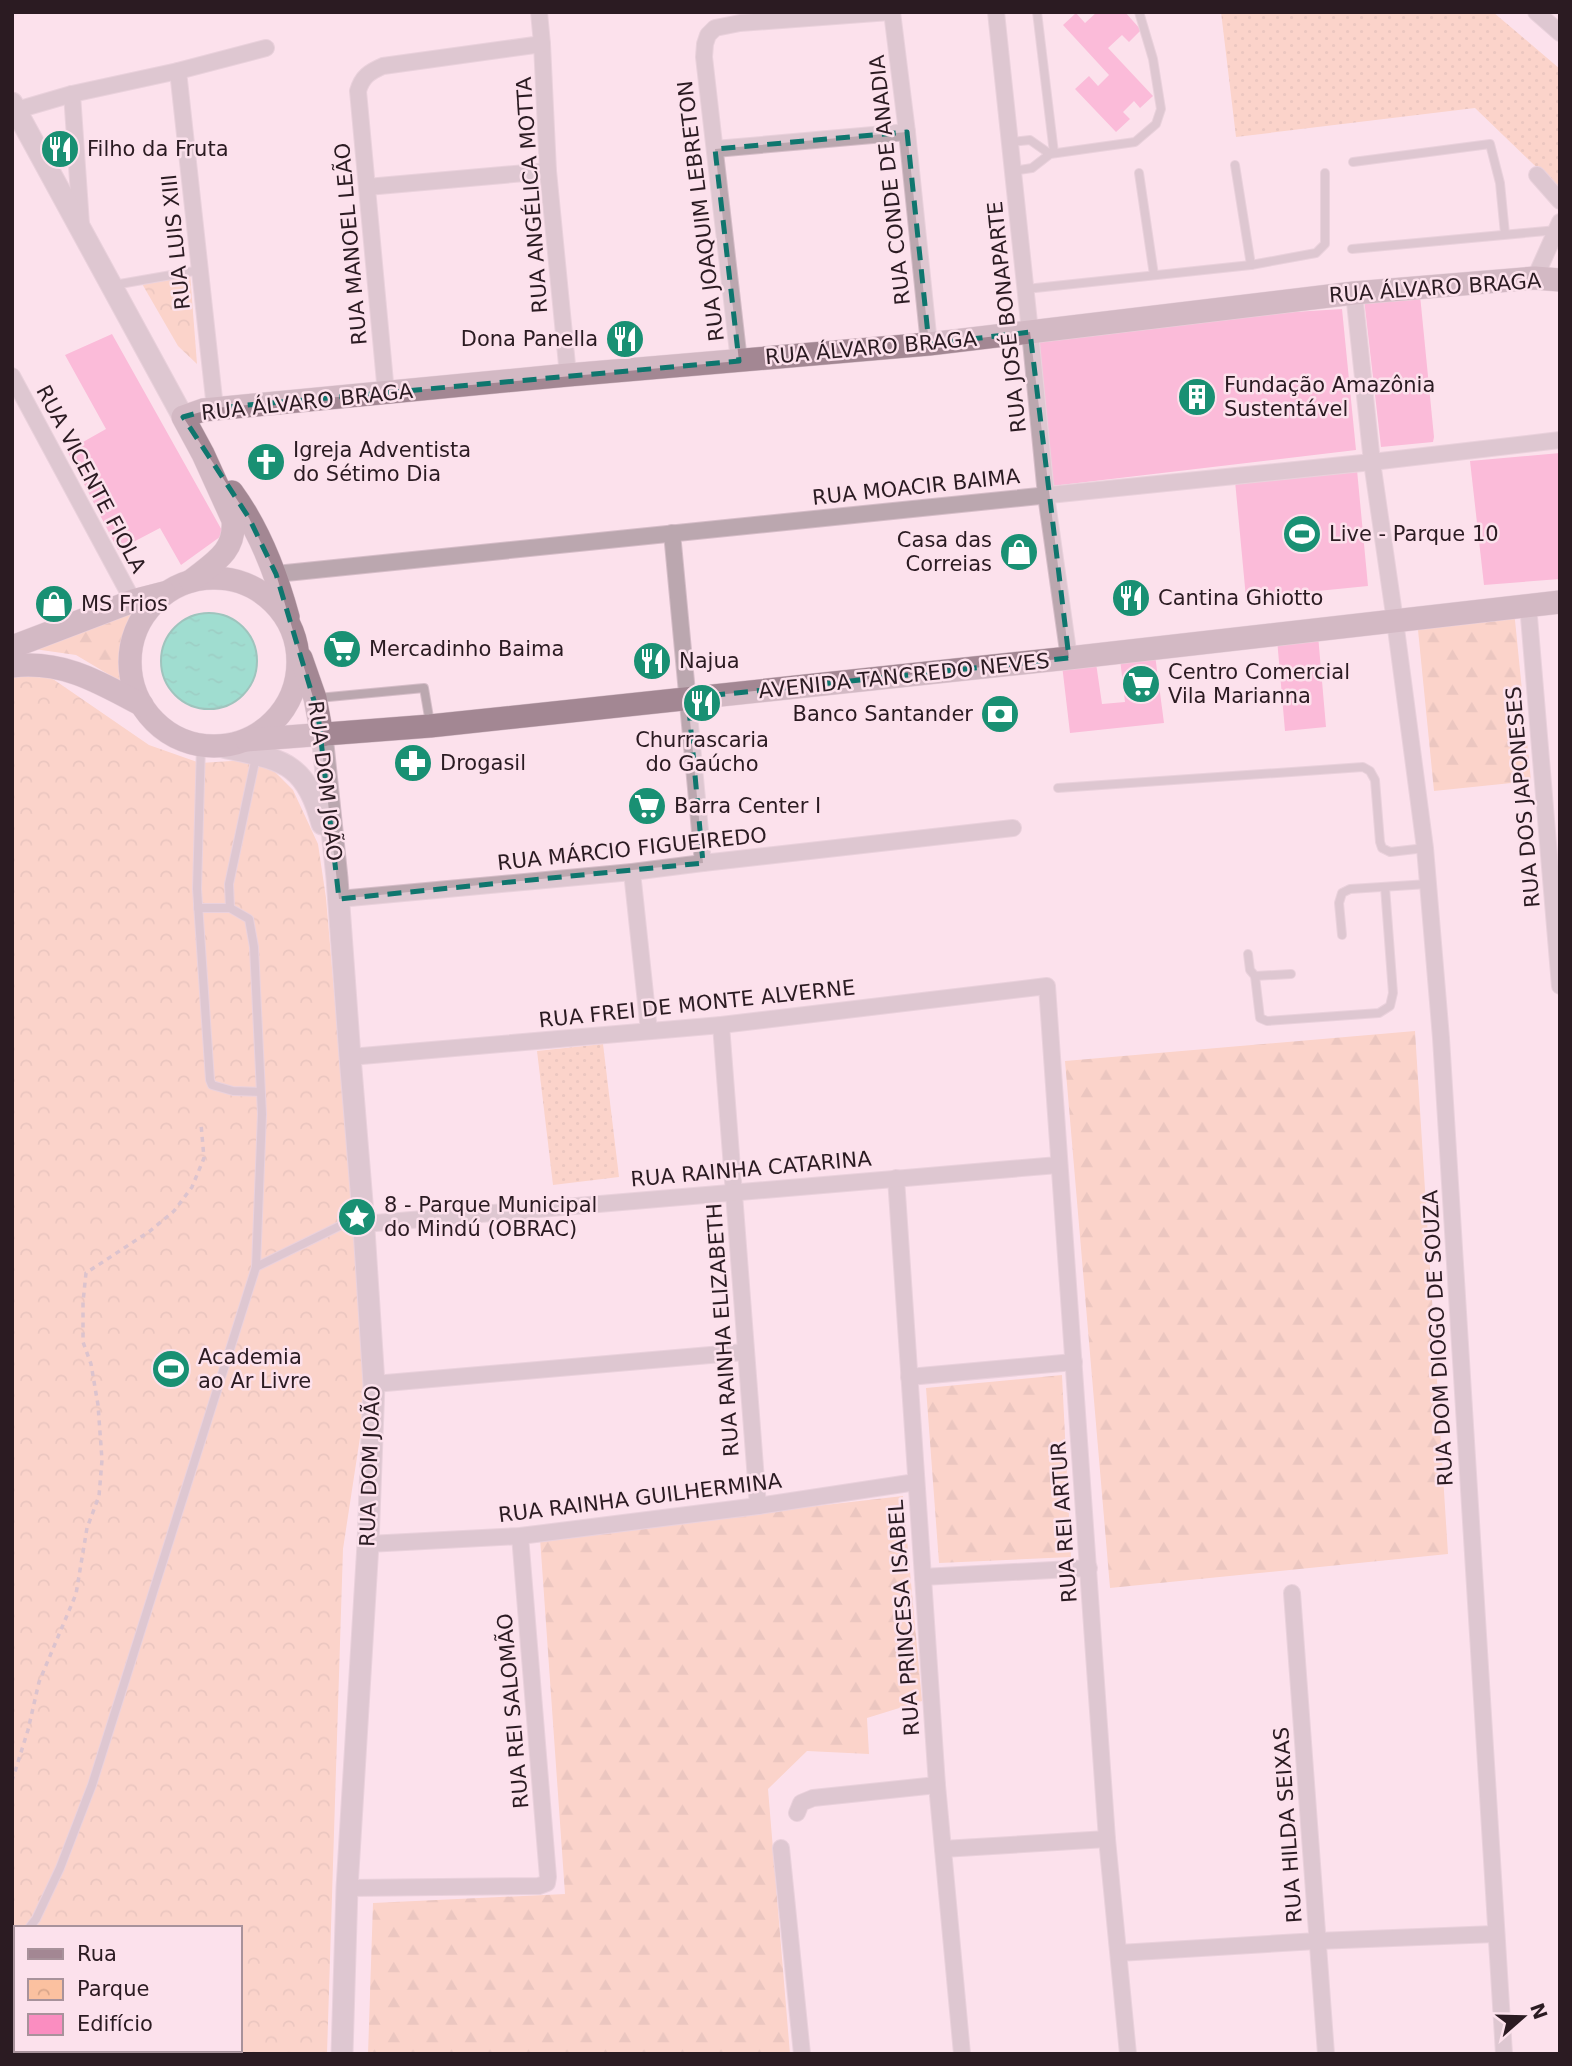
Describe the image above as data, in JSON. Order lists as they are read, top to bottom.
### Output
{
  "streets": {
    "main road": ["RUA ÁLVARO BRAGA", "AVENIDA TANCREDO NEVES", "RUA DOM JOÃO"],
    "street": [
      "RUA CONDE DE ANADIA",
      "RUA ANGÉLICA MOTTA",
      "RUA JOAQUIM LEBRETON",
      "RUA LUIS XIII",
      "RUA MANOEL LEÃO",
      "RUA JOSÉ BONAPARTE",
      "RUA VICENTE FIOLA",
      "RUA MOACIR BAIMA",
      "RUA DOS JAPONESES",
      "RUA MÁRCIO FIGUEIREDO",
      "RUA FREI DE MONTE ALVERNE",
      "RUA RAINHA CATARINA",
      "RUA RAINHA ELIZABETH",
      "RUA DOM DIOGO DE SOUZA",
      "RUA RAINHA GUILHERMINA",
      "RUA REI ARTUR",
      "RUA PRINCESA ISABEL",
      "RUA REI SALOMÃO",
      "RUA HILDA SEIXAS"
    ]
  },
  "crossings": [
    ["RUA CONDE DE ANADIA", "RUA JOAQUIM LEBRETON"],
    ["RUA CONDE DE ANADIA", "RUA ÁLVARO BRAGA"],
    ["RUA ANGÉLICA MOTTA", "RUA MANOEL LEÃO"],
    ["RUA ANGÉLICA MOTTA", "RUA ÁLVARO BRAGA"],
    ["RUA JOAQUIM LEBRETON", "RUA ÁLVARO BRAGA"],
    ["RUA LUIS XIII", "RUA ÁLVARO BRAGA"],
    ["RUA MANOEL LEÃO", "RUA ÁLVARO BRAGA"],
    ["RUA ÁLVARO BRAGA", "RUA JOSÉ BONAPARTE"],
    ["RUA ÁLVARO BRAGA", "RUA DOM DIOGO DE SOUZA"],
    ["RUA JOSÉ BONAPARTE", "RUA MOACIR BAIMA"],
    ["RUA JOSÉ BONAPARTE", "AVENIDA TANCREDO NEVES"],
    ["RUA MOACIR BAIMA", "RUA DOM DIOGO DE SOUZA"],
    ["AVENIDA TANCREDO NEVES", "RUA DOM JOÃO"],
    ["AVENIDA TANCREDO NEVES", "RUA DOS JAPONESES"],
    ["AVENIDA TANCREDO NEVES", "RUA DOM DIOGO DE SOUZA"],
    ["RUA DOM JOÃO", "RUA MÁRCIO FIGUEIREDO"],
    ["RUA DOM JOÃO", "RUA FREI DE MONTE ALVERNE"],
    ["RUA DOM JOÃO", "RUA RAINHA CATARINA"],
    ["RUA DOM JOÃO", "RUA RAINHA GUILHERMINA"],
    ["RUA DOM JOÃO", "RUA REI SALOMÃO"],
    ["RUA FREI DE MONTE ALVERNE", "RUA RAINHA ELIZABETH"],
    ["RUA FREI DE MONTE ALVERNE", "RUA REI ARTUR"],
    ["RUA RAINHA CATARINA", "RUA RAINHA ELIZABETH"],
    ["RUA RAINHA CATARINA", "RUA REI ARTUR"],
    ["RUA RAINHA CATARINA", "RUA PRINCESA ISABEL"],
    ["RUA RAINHA ELIZABETH", "RUA RAINHA GUILHERMINA"],
    ["RUA RAINHA GUILHERMINA", "RUA PRINCESA ISABEL"],
    ["RUA RAINHA GUILHERMINA", "RUA REI SALOMÃO"]
  ],
  "places": {
    "restaurant": [
      "Filho da Fruta",
      "Dona Panella",
      "Cantina Ghiotto",
      "Najua",
      "Churrascaria do Gaúcho"
    ],
    "building": ["Fundação Amazônia Sustentável"],
    "church": ["Igreja Adventista do Sétimo Dia"],
    "sports": ["Live - Parque 10", "Academia ao Ar Livre"],
    "shop": ["Casa das Correias", "MS Frios"],
    "supermarket": ["Mercadinho Baima", "Centro Comercial Vila Marianna", "Barra Center I"],
    "bank": ["Banco Santander"],
    "pharmacy": ["Drogasil"],
    "place": ["8 - Parque Municipal do Mindú (OBRAC)"]
  },
  "legend": ["Rua", "Parque", "Edifício"],
  "north": "right"
}
